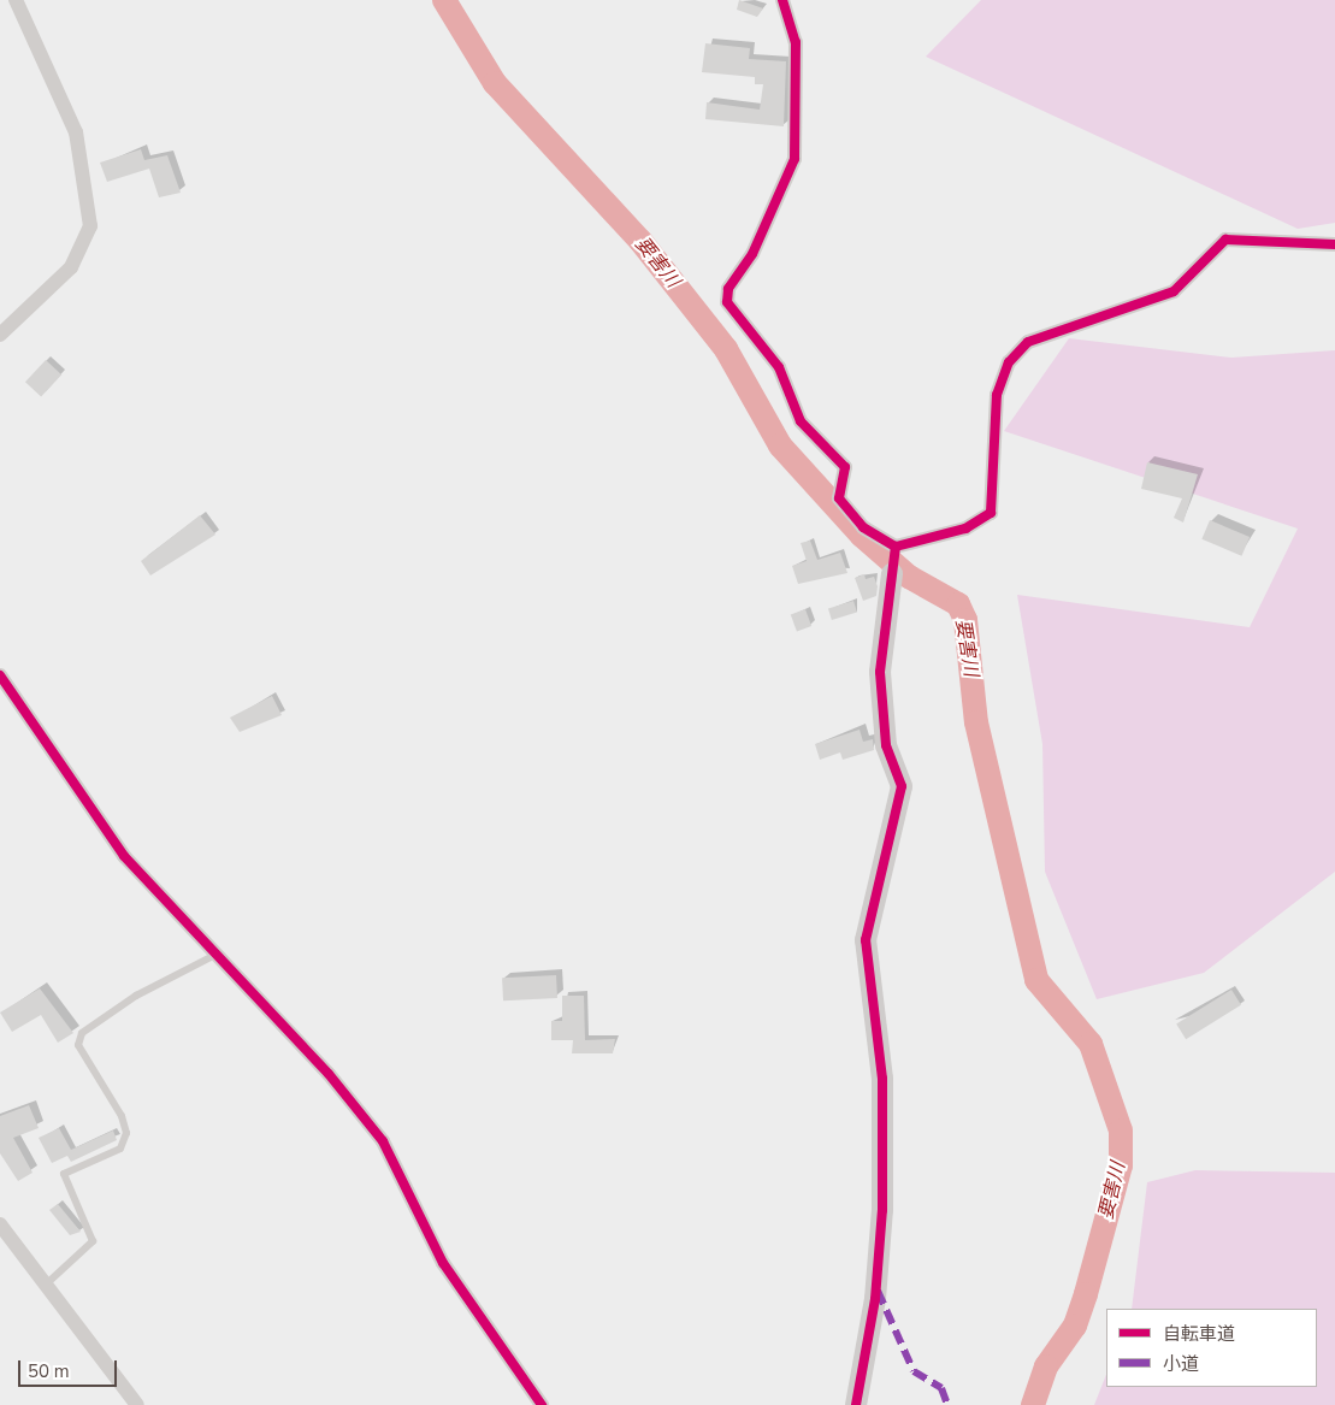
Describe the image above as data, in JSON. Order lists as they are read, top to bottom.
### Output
{
  "water": ["要害川"],
  "legend": ["自転車道", "小道"],
  "scale_bar": "50 m"
}
